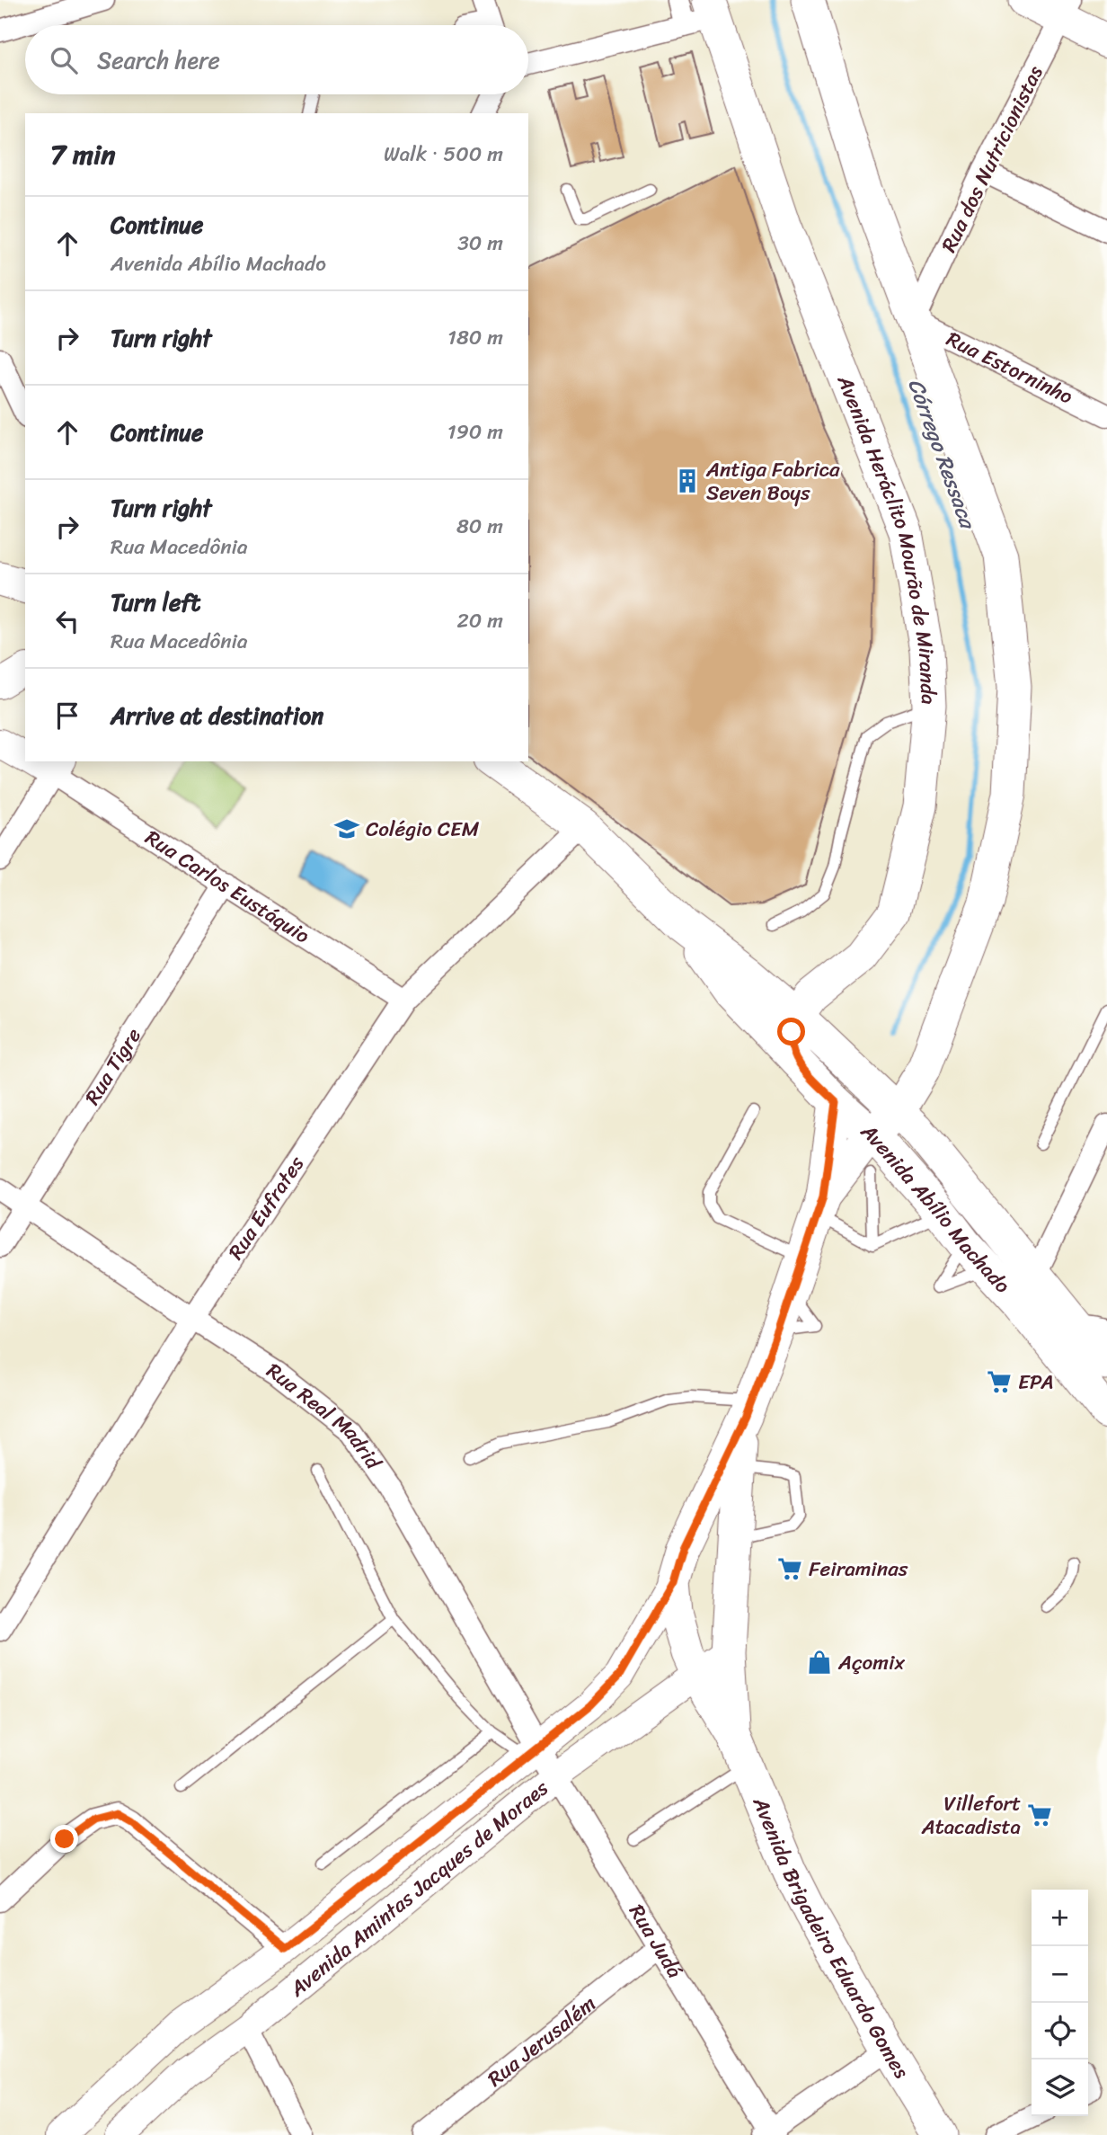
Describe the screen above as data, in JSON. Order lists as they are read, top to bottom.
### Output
{
  "streets": {
    "main road": ["Avenida Heráclito Mourão de Miranda", "Avenida Abílio Machado", "Avenida Brigadeiro Eduardo Gomes"],
    "street": [
      "Rua dos Nutricionistas",
      "Rua Estorninho",
      "Rua Carlos Eustáquio",
      "Rua Tigre",
      "Rua Eufrates",
      "Rua Real Madrid",
      "Avenida Amintas Jacques de Moraes",
      "Rua Judá",
      "Rua Jerusalém"
    ]
  },
  "crossings": [
    ["Rua dos Nutricionistas", "Rua Estorninho"],
    ["Avenida Heráclito Mourão de Miranda", "Avenida Abílio Machado"],
    ["Rua Carlos Eustáquio", "Rua Tigre"],
    ["Rua Carlos Eustáquio", "Rua Eufrates"],
    ["Rua Tigre", "Rua Real Madrid"],
    ["Rua Eufrates", "Avenida Abílio Machado"],
    ["Rua Eufrates", "Rua Real Madrid"],
    ["Avenida Abílio Machado", "Avenida Brigadeiro Eduardo Gomes"],
    ["Rua Real Madrid", "Avenida Amintas Jacques de Moraes"],
    ["Rua Real Madrid", "Rua Judá"],
    ["Avenida Amintas Jacques de Moraes", "Avenida Brigadeiro Eduardo Gomes"],
    ["Avenida Amintas Jacques de Moraes", "Rua Judá"],
    ["Rua Judá", "Rua Jerusalém"]
  ],
  "water": ["Córrego Ressaca"],
  "places": {
    "building": ["Antiga Fabrica Seven Boys"],
    "school or university": ["Colégio CEM"],
    "supermarket": ["EPA", "Feiraminas", "Villefort Atacadista"],
    "shop": ["Açomix"]
  },
  "page": {
    "search": "Search here",
    "heading": ["7 min", "Walk · 500 m"],
    "list": [
      ["Continue", "Avenida Abílio Machado", "30 m"],
      ["Turn right", "180 m"],
      ["Continue", "190 m"],
      ["Turn right", "Rua Macedônia", "80 m"],
      ["Turn left", "Rua Macedônia", "20 m"],
      "Arrive at destination"
    ],
    "map_buttons": ["+", "−"]
  }
}
